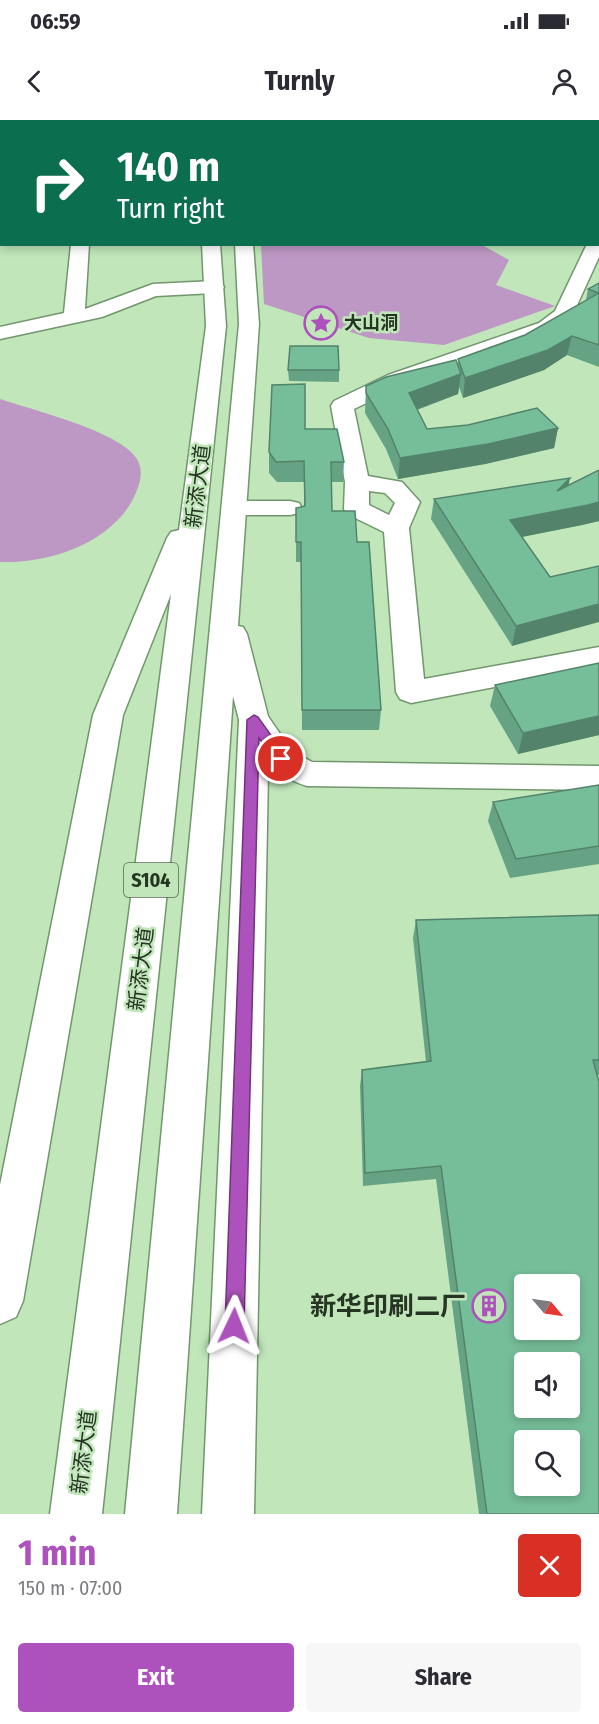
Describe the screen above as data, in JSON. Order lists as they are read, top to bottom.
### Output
{
  "streets": {
    "main road": ["新添大道", "S104"]
  },
  "places": {
    "place": ["大山洞"],
    "building": ["新华印刷二厂"]
  },
  "north": "bottom right",
  "page": {
    "status": "06:59",
    "header": "Turnly",
    "turn": ["140 m", "Turn right"],
    "heading": ["1 min", "150 m · 07:00"],
    "buttons": ["Exit", "Share"]
  }
}
